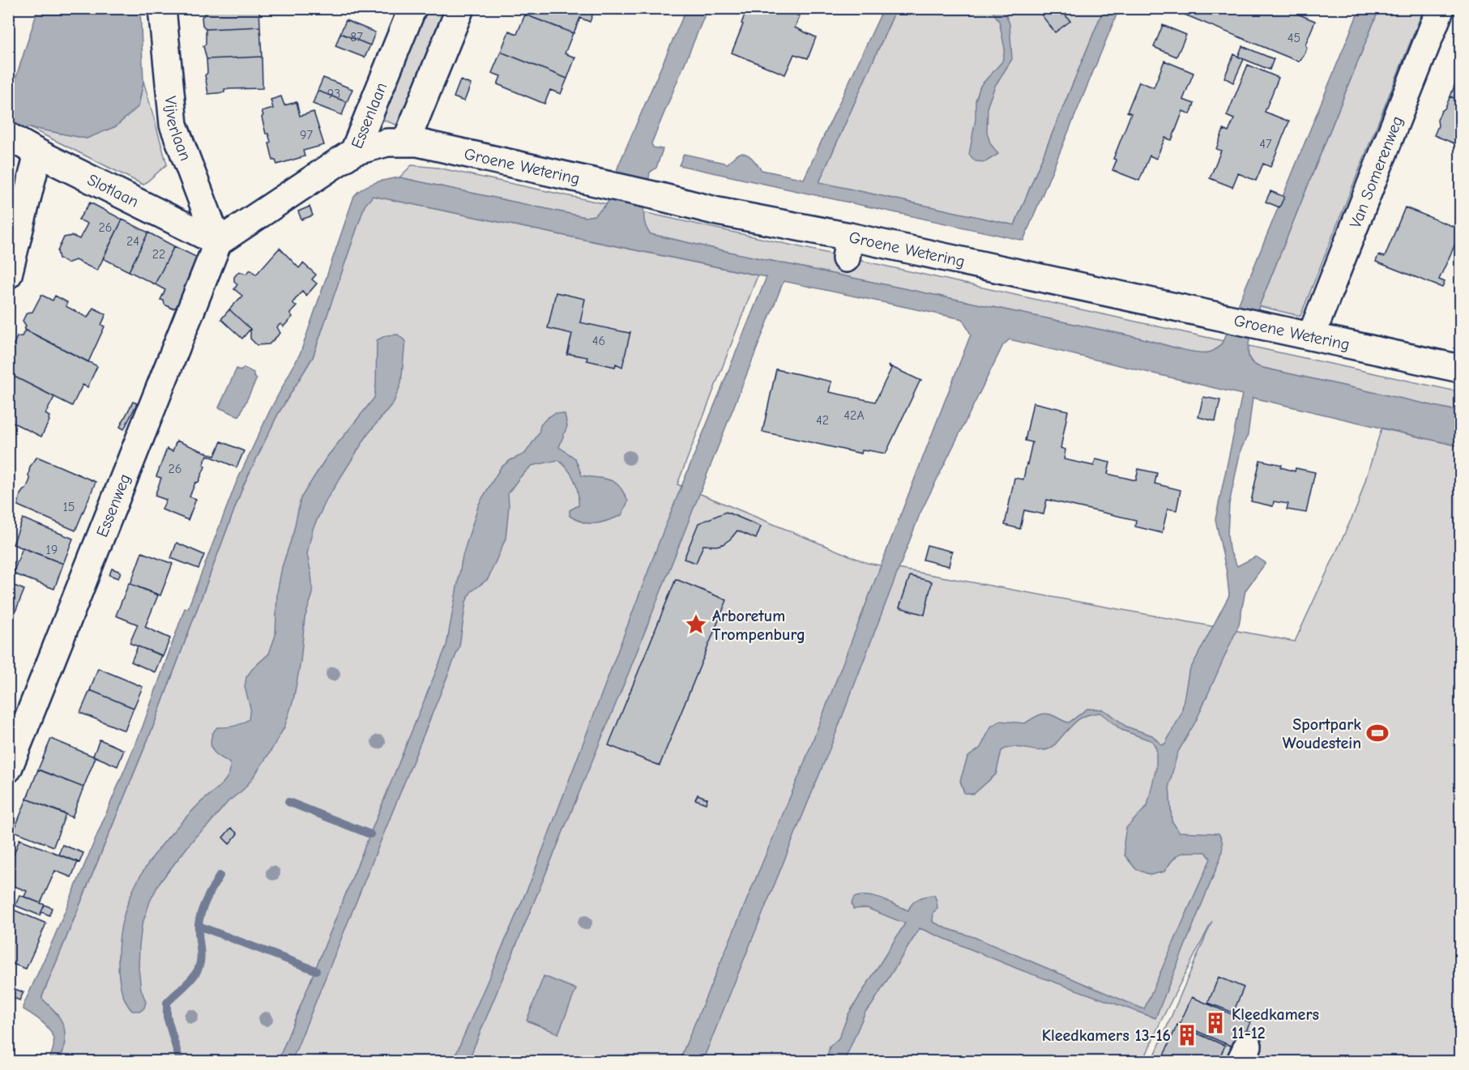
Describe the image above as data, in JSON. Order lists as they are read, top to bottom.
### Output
{
  "streets": {
    "street": [
      "Essenlaan",
      "Vijverlaan",
      "Groene Wetering",
      "Van Somerenweg",
      "Slotlaan",
      "Essenweg"
    ]
  },
  "crossings": [
    ["Essenlaan", "Vijverlaan"],
    ["Essenlaan", "Groene Wetering"],
    ["Essenlaan", "Slotlaan"],
    ["Essenlaan", "Essenweg"],
    ["Vijverlaan", "Slotlaan"],
    ["Vijverlaan", "Essenweg"],
    ["Groene Wetering", "Van Somerenweg"],
    ["Slotlaan", "Essenweg"]
  ],
  "places": {
    "place": ["Arboretum Trompenburg"],
    "sports": ["Sportpark Woudestein"],
    "building": ["Kleedkamers 11-12", "Kleedkamers 13-16"]
  },
  "house_numbers": [
    "87",
    "45",
    "93",
    "97",
    "47",
    "26",
    "24",
    "22",
    "46",
    "42A",
    "42",
    "26",
    "15",
    "19"
  ]
}
